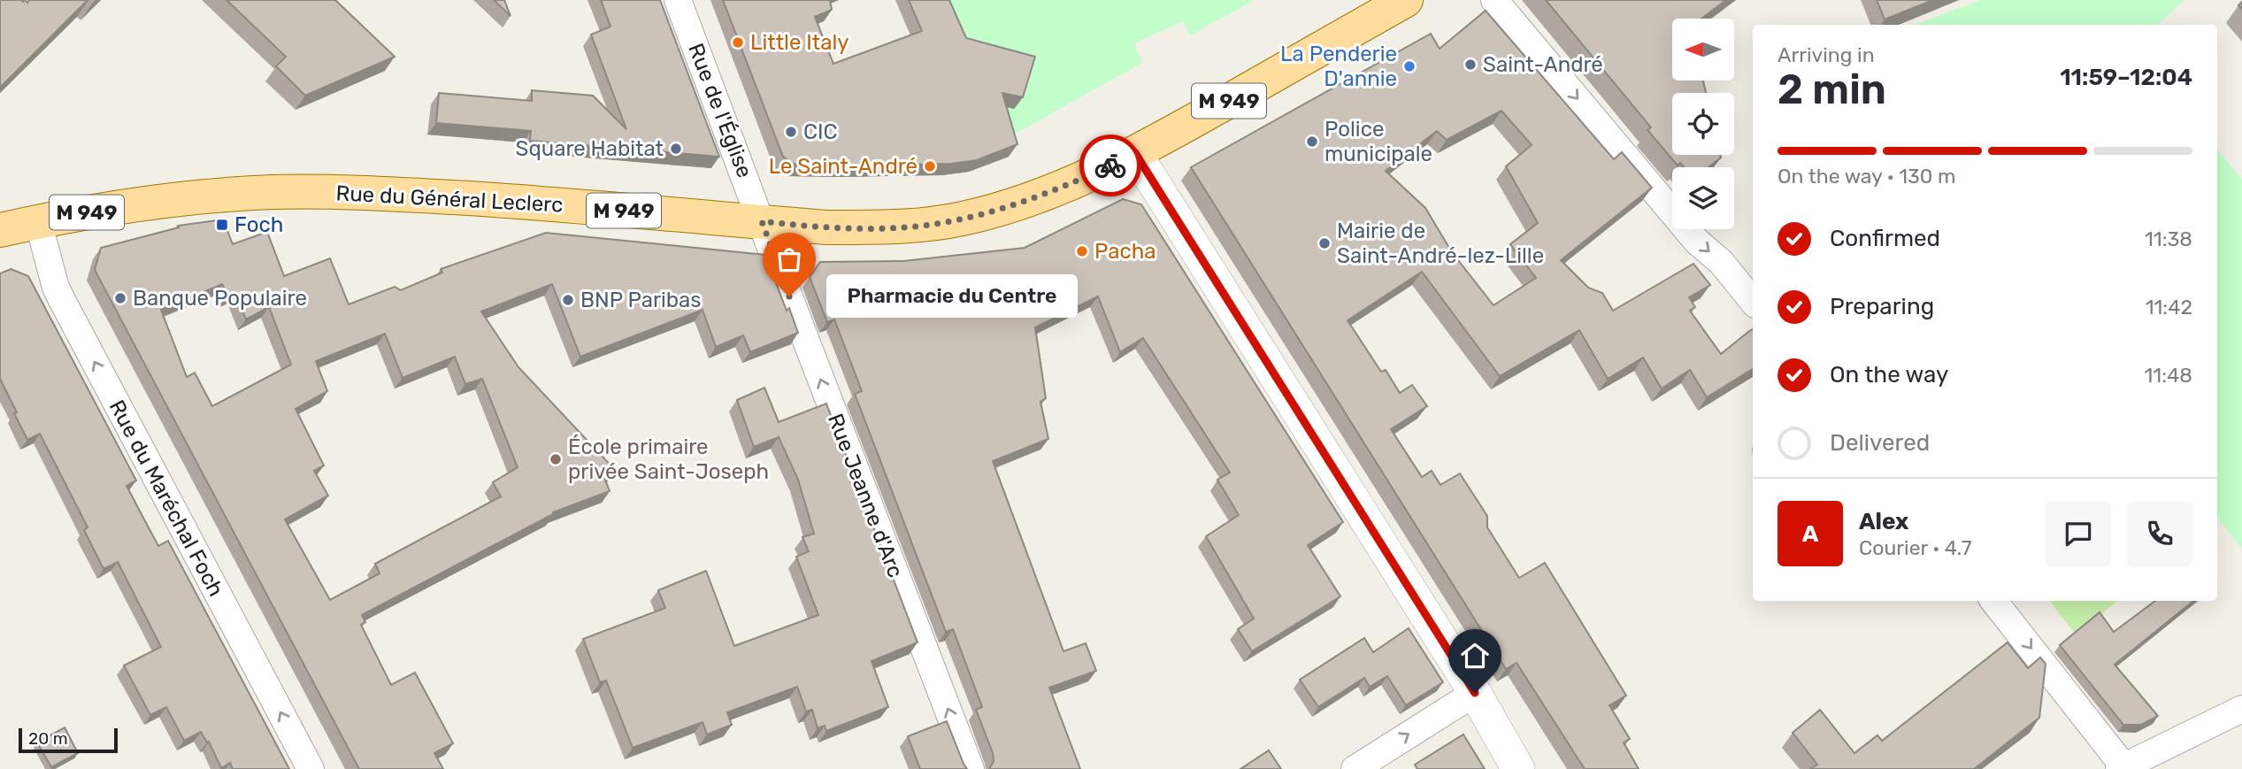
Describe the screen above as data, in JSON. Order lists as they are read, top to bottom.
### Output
{
  "streets": {
    "main road": ["M 949", "Rue du Général Leclerc"],
    "street": ["Rue de l'Église", "Rue Jeanne d'Arc", "Rue du Maréchal Foch"]
  },
  "crossings": [
    ["Rue de l'Église", "Rue du Général Leclerc"],
    ["Rue de l'Église", "Rue Jeanne d'Arc"],
    ["Rue du Général Leclerc", "Rue Jeanne d'Arc"],
    ["Rue du Général Leclerc", "Rue du Maréchal Foch"]
  ],
  "one_way": ["Rue Jeanne d'Arc", "Rue du Maréchal Foch"],
  "places": {
    "other": [
      "Little Italy",
      "Saint-André",
      "La Penderie D'annie",
      "CIC",
      "Police municipale",
      "Square Habitat",
      "Le Saint-André",
      "Mairie de Saint-André-lez-Lille",
      "Pacha",
      "Pharmacie du Centre",
      "Banque Populaire",
      "BNP Paribas",
      "École primaire privée Saint-Joseph"
    ],
    "transit": ["Foch"]
  },
  "scale_bar": "20 m",
  "north": "left",
  "page": {
    "heading": ["2 min", "Arriving in", "11:59–12:04"],
    "panel": ["Alex", "Courier · 4.7"],
    "bar": "On the way · 130 m",
    "list": [
      ["Confirmed", "11:38"],
      ["Preparing", "11:42"],
      ["On the way", "11:48"],
      "Delivered"
    ],
    "bubble": "Pharmacie du Centre",
    "round": "A",
    "scale": "20 m"
  }
}
